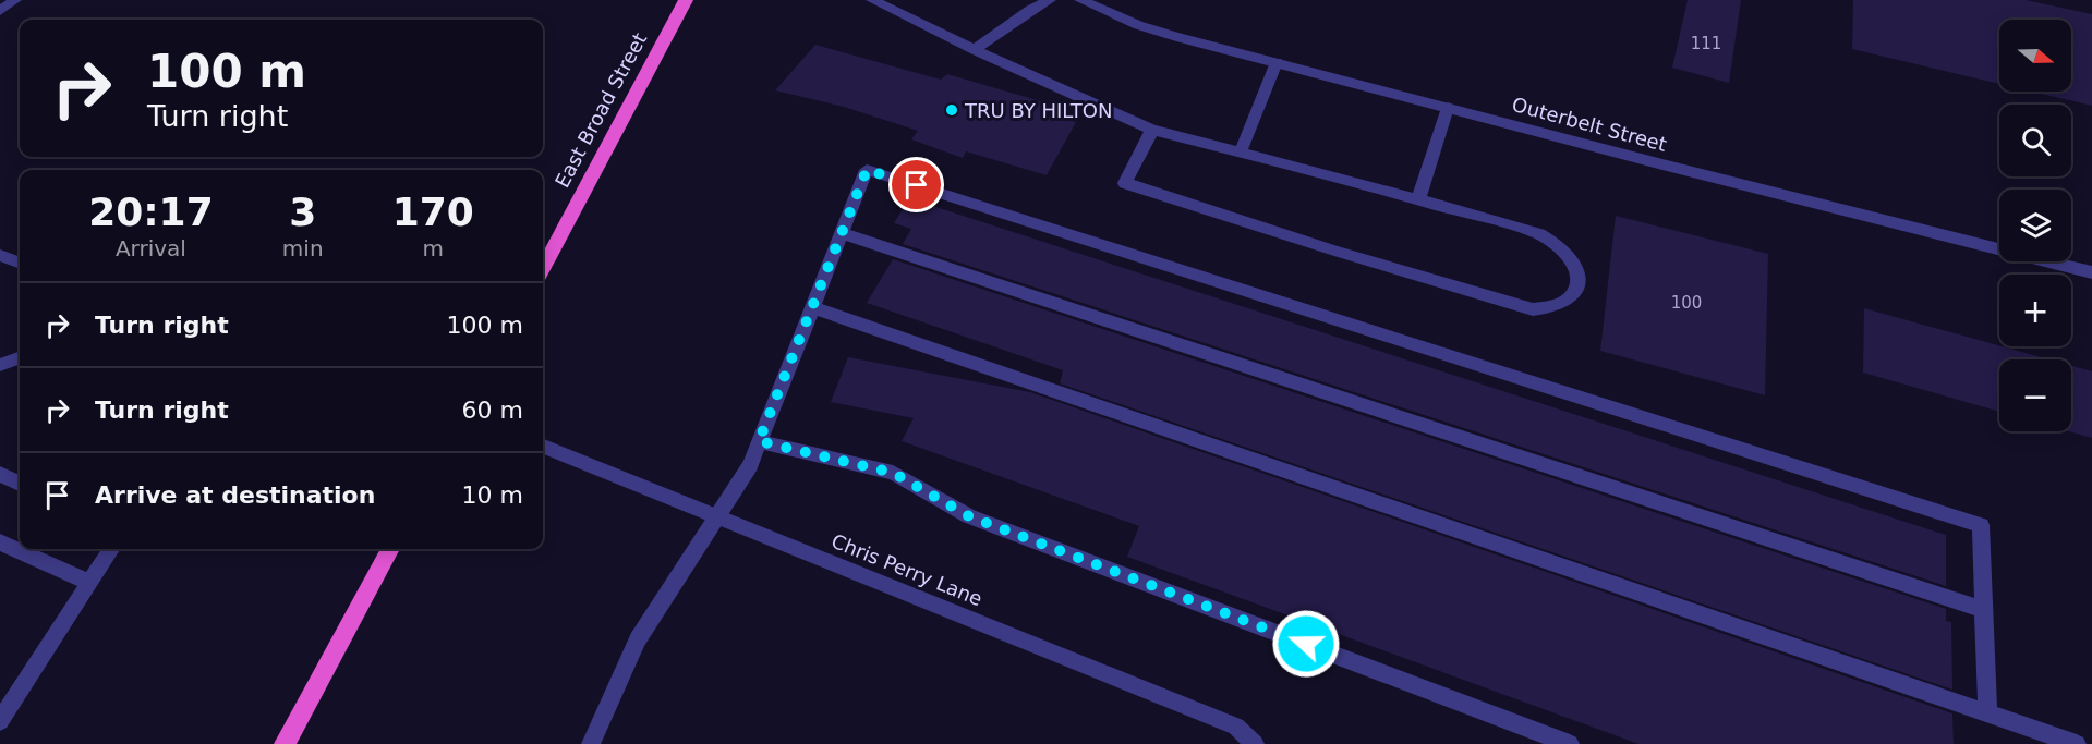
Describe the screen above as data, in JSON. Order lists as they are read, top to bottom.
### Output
{
  "streets": {
    "highway": ["East Broad Street"],
    "street": ["Outerbelt Street", "Chris Perry Lane"]
  },
  "places": ["TRU BY HILTON"],
  "house_numbers": ["111", "100"],
  "north": "right",
  "page": {
    "map_buttons": ["+", "−"],
    "turn": ["100 m", "Turn right"],
    "eta": [
      "20:17",
      "Arrival",
      "3",
      "min",
      "170",
      "m"
    ],
    "list": [
      {
        "name": "Turn right",
        "value": "100 m"
      },
      {
        "name": "Turn right",
        "value": "60 m"
      },
      {
        "name": "Arrive at destination",
        "value": "10 m"
      }
    ]
  }
}
